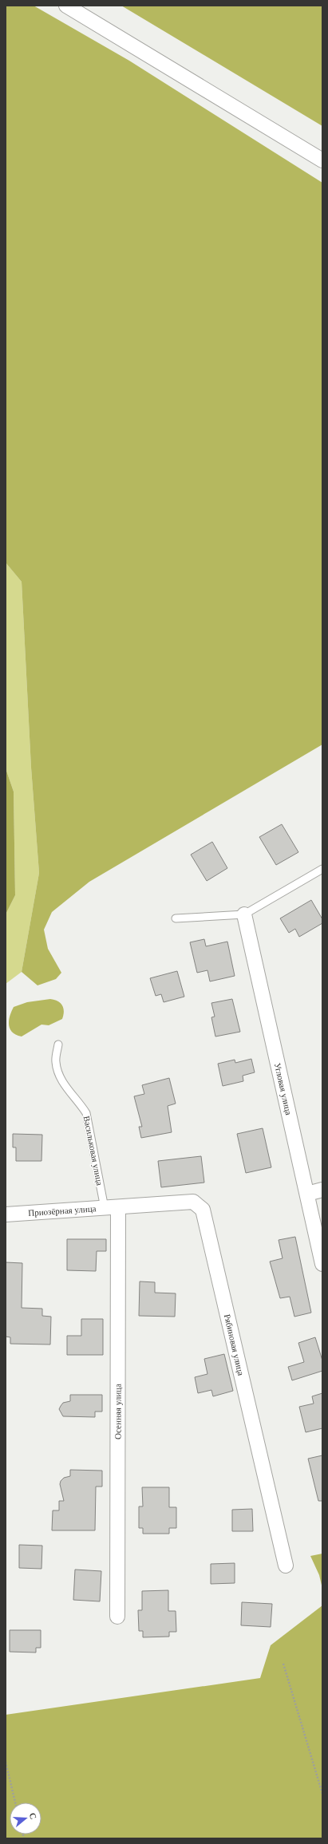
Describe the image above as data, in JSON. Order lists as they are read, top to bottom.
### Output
{
  "streets": {
    "street": [
      "Угловая улица",
      "Приозёрная улица",
      "Рябиновая улица",
      "Осенняя улица"
    ],
    "lane": ["Васильковая улица"]
  },
  "crossings": [
    ["Васильковая улица", "Приозёрная улица"],
    ["Васильковая улица", "Рябиновая улица"],
    ["Васильковая улица", "Осенняя улица"],
    ["Приозёрная улица", "Рябиновая улица"],
    ["Приозёрная улица", "Осенняя улица"],
    ["Рябиновая улица", "Осенняя улица"]
  ],
  "north": "right"
}
